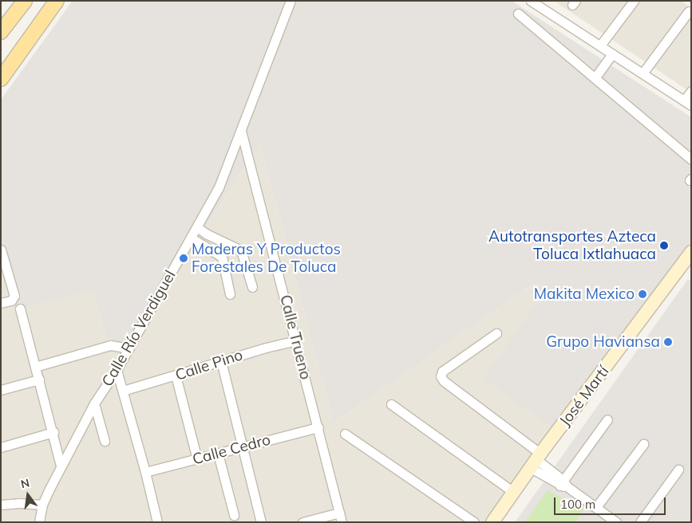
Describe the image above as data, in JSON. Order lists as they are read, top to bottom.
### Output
{
  "streets": {
    "main road": ["José Martí"],
    "street": [
      "Calle Río Verdiguel",
      "Calle Trueno",
      "Calle Pino",
      "Calle Cedro"
    ]
  },
  "crossings": [
    ["Calle Río Verdiguel", "Calle Trueno"],
    ["Calle Trueno", "Calle Pino"],
    ["Calle Trueno", "Calle Cedro"]
  ],
  "places": [
    "Autotransportes Azteca Toluca Ixtlahuaca",
    "Maderas Y Productos Forestales De Toluca",
    "Makita Mexico",
    "Grupo Haviansa"
  ],
  "scale_bar": "100 m",
  "north": "top"
}
